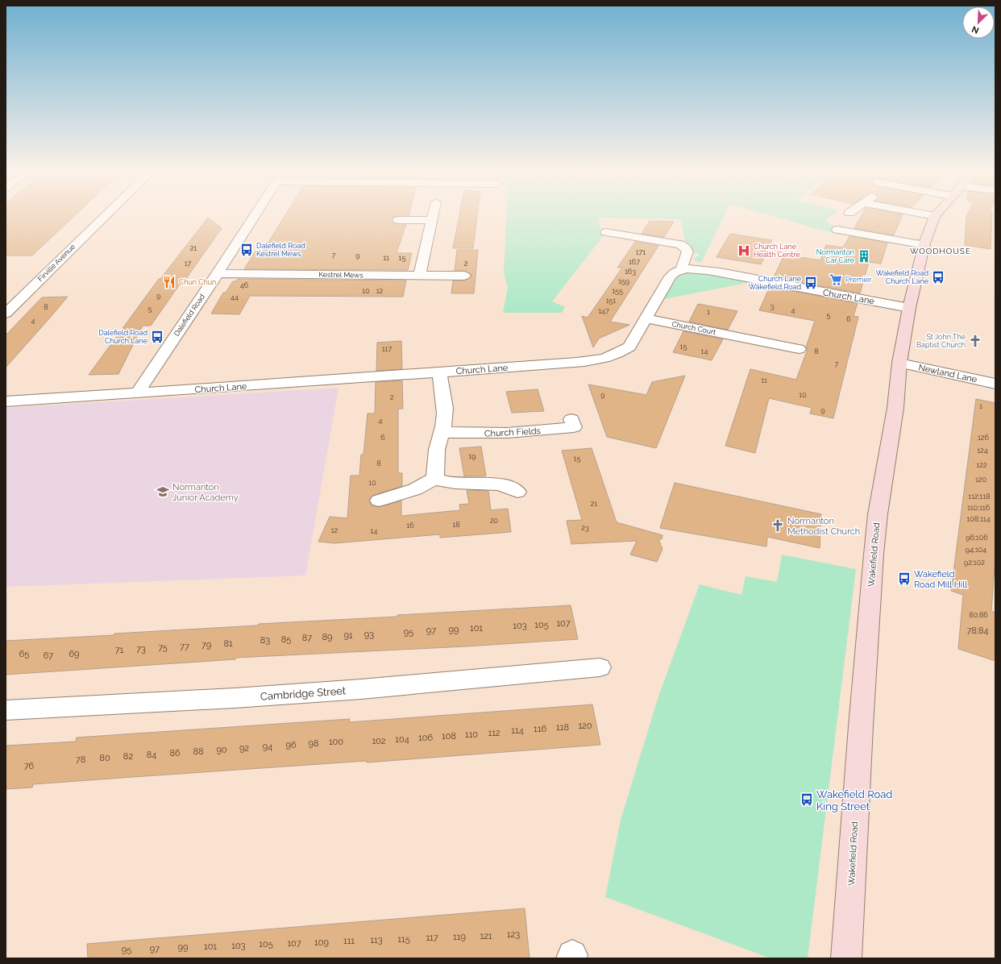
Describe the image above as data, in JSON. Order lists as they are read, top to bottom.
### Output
{
  "streets": {
    "street": [
      "Firville Avenue",
      "Kestrel Mews",
      "Church Lane",
      "Dalefield Road",
      "Church Court",
      "Newland Lane",
      "Church Fields",
      "Wakefield Road",
      "Cambridge Street"
    ]
  },
  "crossings": [
    ["Kestrel Mews", "Dalefield Road"],
    ["Church Lane", "Dalefield Road"],
    ["Church Lane", "Church Court"],
    ["Church Lane", "Wakefield Road"],
    ["Newland Lane", "Wakefield Road"]
  ],
  "districts": ["WOODHOUSE"],
  "places": {
    "bus stop": [
      "Dalefield Road Kestrel Mews",
      "Wakefield Road Church Lane",
      "Church Lane Wakefield Road",
      "Dalefield Road Church Lane",
      "Wakefield Road Mill Hill",
      "Wakefield Road King Street"
    ],
    "hospital": ["Church Lane Health Centre"],
    "building": ["Normanton Car Care"],
    "supermarket": ["Premier"],
    "restaurant": ["Chun Chun"],
    "church": ["St John The Baptist Church", "Normanton Methodist Church"],
    "school or university": ["Normanton Junior Academy"]
  },
  "house_numbers": [
    "21",
    "171",
    "7",
    "9",
    "11",
    "15",
    "167",
    "17",
    "2",
    "163",
    "159",
    "46",
    "10",
    "12",
    "155",
    "9",
    "44",
    "151",
    "3",
    "8",
    "5",
    "4",
    "147",
    "1",
    "5",
    "6",
    "4",
    "15",
    "117",
    "14",
    "8",
    "7",
    "11",
    "9",
    "10",
    "2",
    "1",
    "9",
    "4",
    "6",
    "126",
    "124",
    "19",
    "15",
    "8",
    "122",
    "120",
    "10",
    "112;118",
    "21",
    "110;116",
    "108;114",
    "20",
    "18",
    "16",
    "23",
    "12",
    "14",
    "96;106",
    "94;104",
    "92;102",
    "80;86",
    "107",
    "105",
    "103",
    "101",
    "99",
    "97",
    "78;84",
    "95",
    "93",
    "91",
    "89",
    "87",
    "85",
    "83",
    "81",
    "79",
    "77",
    "75",
    "73",
    "71",
    "65",
    "69",
    "67",
    "120",
    "118",
    "116",
    "114",
    "112",
    "110",
    "108",
    "106",
    "104",
    "102",
    "100",
    "98",
    "96",
    "94",
    "92",
    "90",
    "88",
    "86",
    "84",
    "82",
    "80",
    "78",
    "76",
    "123",
    "121",
    "119",
    "117",
    "115",
    "113",
    "111",
    "109",
    "107",
    "105",
    "103",
    "101",
    "99",
    "97",
    "95"
  ],
  "north": "bottom left"
}
